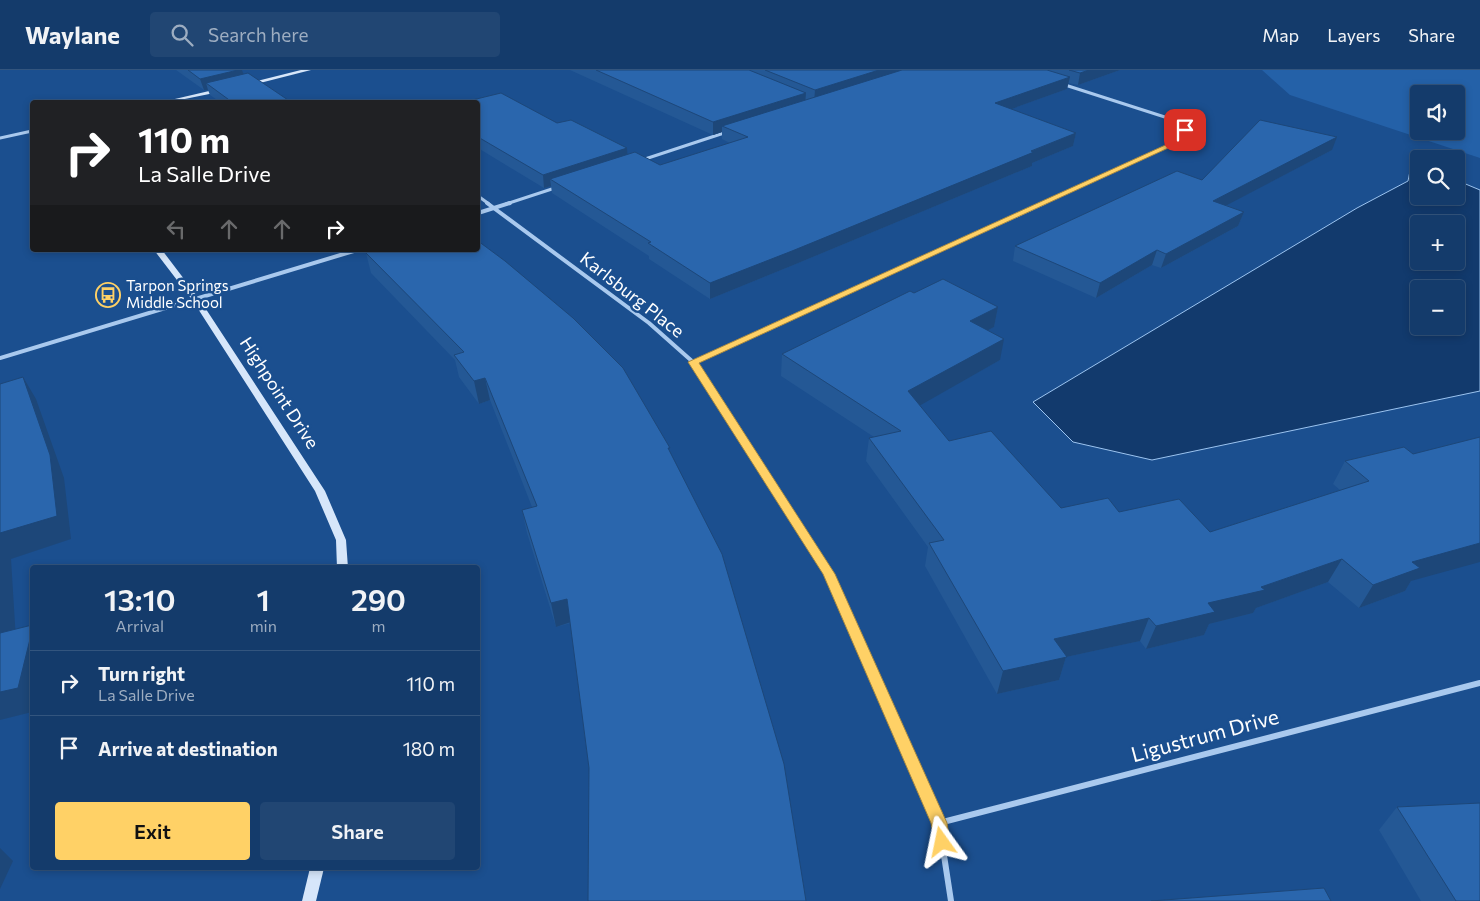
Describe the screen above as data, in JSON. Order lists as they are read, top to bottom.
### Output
{
  "streets": {
    "street": ["Karlsburg Place", "Highpoint Drive", "Ligustrum Drive"]
  },
  "crossings": [
    ["Karlsburg Place", "Ligustrum Drive"]
  ],
  "places": {
    "bus stop": ["Tarpon Springs Middle School"]
  },
  "page": {
    "header": "Waylane",
    "search": "Search here",
    "nav": ["Map", "Layers", "Share"],
    "map_buttons": ["+", "−"],
    "turn": ["110 m", "La Salle Drive"],
    "eta": [
      "13:10",
      "Arrival",
      "1",
      "min",
      "290",
      "m"
    ],
    "list": [
      {
        "name": "Turn right",
        "note": "La Salle Drive",
        "value": "110 m"
      },
      {
        "name": "Arrive at destination",
        "value": "180 m"
      }
    ],
    "buttons": ["Exit", "Share"]
  }
}
